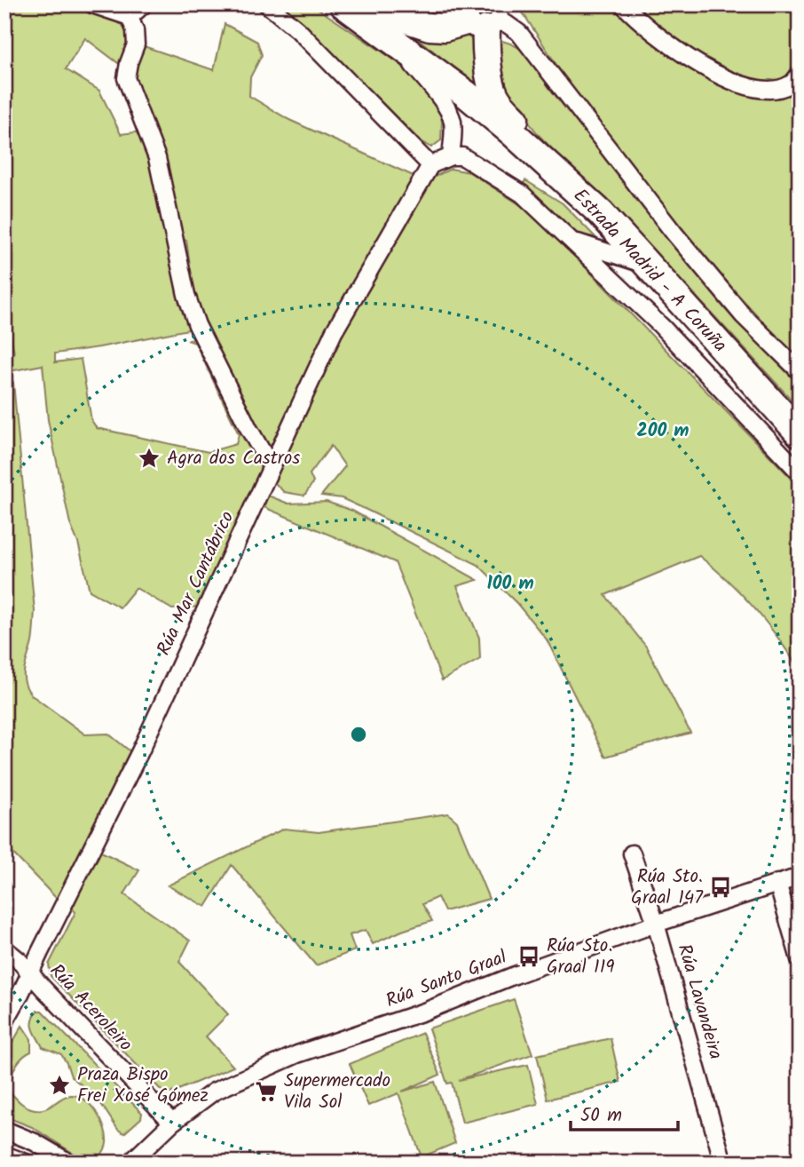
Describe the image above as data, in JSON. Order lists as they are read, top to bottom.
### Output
{
  "streets": {
    "highway": ["Estrada Madrid - A Coruña"],
    "street": [
      "Rúa Mar Cantábrico",
      "Rúa Santo Graal",
      "Rúa Lavandeira",
      "Rúa Aceroleiro"
    ]
  },
  "crossings": [
    ["Rúa Mar Cantábrico", "Rúa Aceroleiro"],
    ["Rúa Santo Graal", "Rúa Lavandeira"],
    ["Rúa Santo Graal", "Rúa Aceroleiro"]
  ],
  "places": {
    "place": ["Agra dos Castros", "Praza Bispo Frei Xosé Gómez"],
    "bus stop": ["Rúa Sto. Graal 147", "Rúa Sto. Graal 119"],
    "supermarket": ["Supermercado Vila Sol"]
  },
  "scale_bar": "50 m",
  "rings": ["200 m", "100 m"]
}
